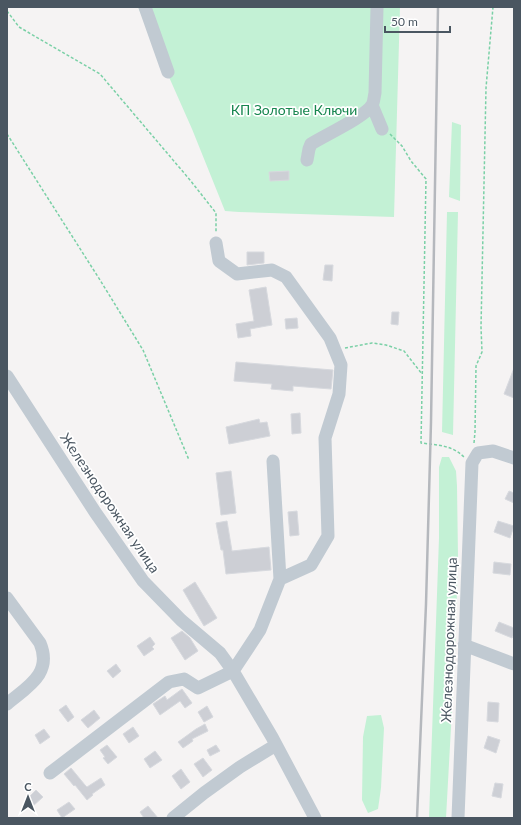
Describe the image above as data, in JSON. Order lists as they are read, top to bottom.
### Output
{
  "streets": {
    "street": ["Железнодорожная улица"]
  },
  "parks": ["КП Золотые Ключи"],
  "scale_bar": "50 m",
  "north": "top"
}
